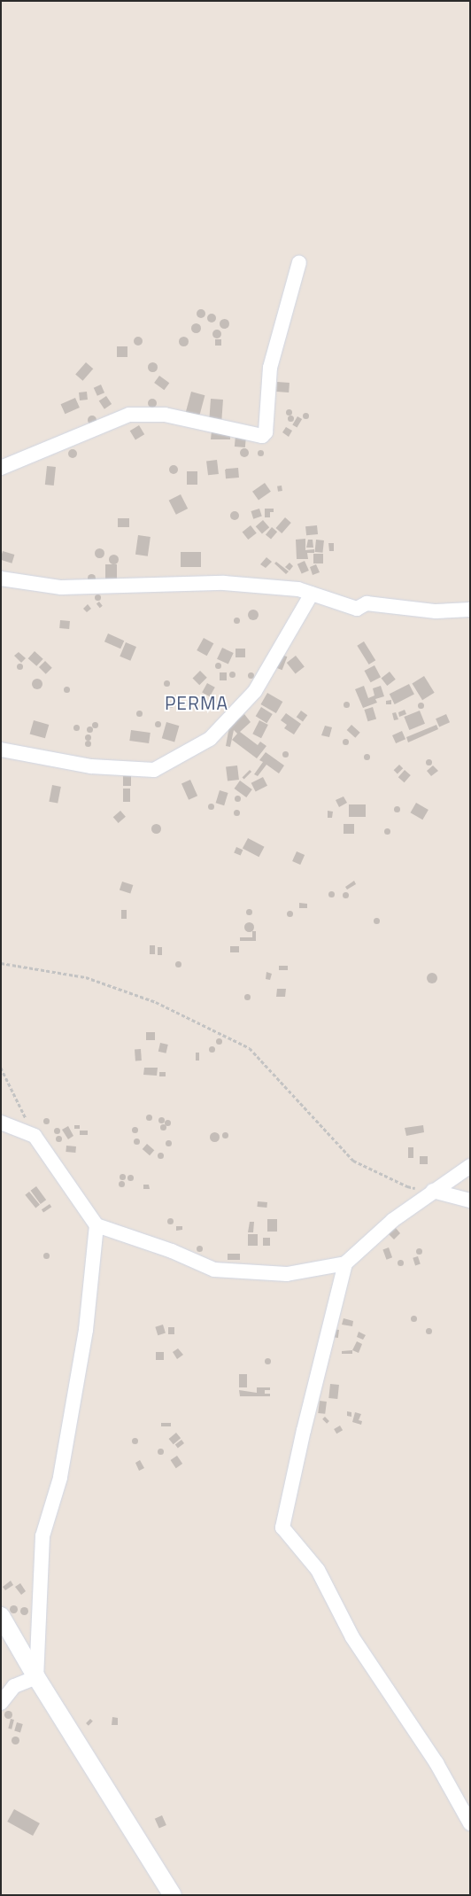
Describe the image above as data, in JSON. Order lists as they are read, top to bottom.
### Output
{
  "districts": ["PERMA"]
}
